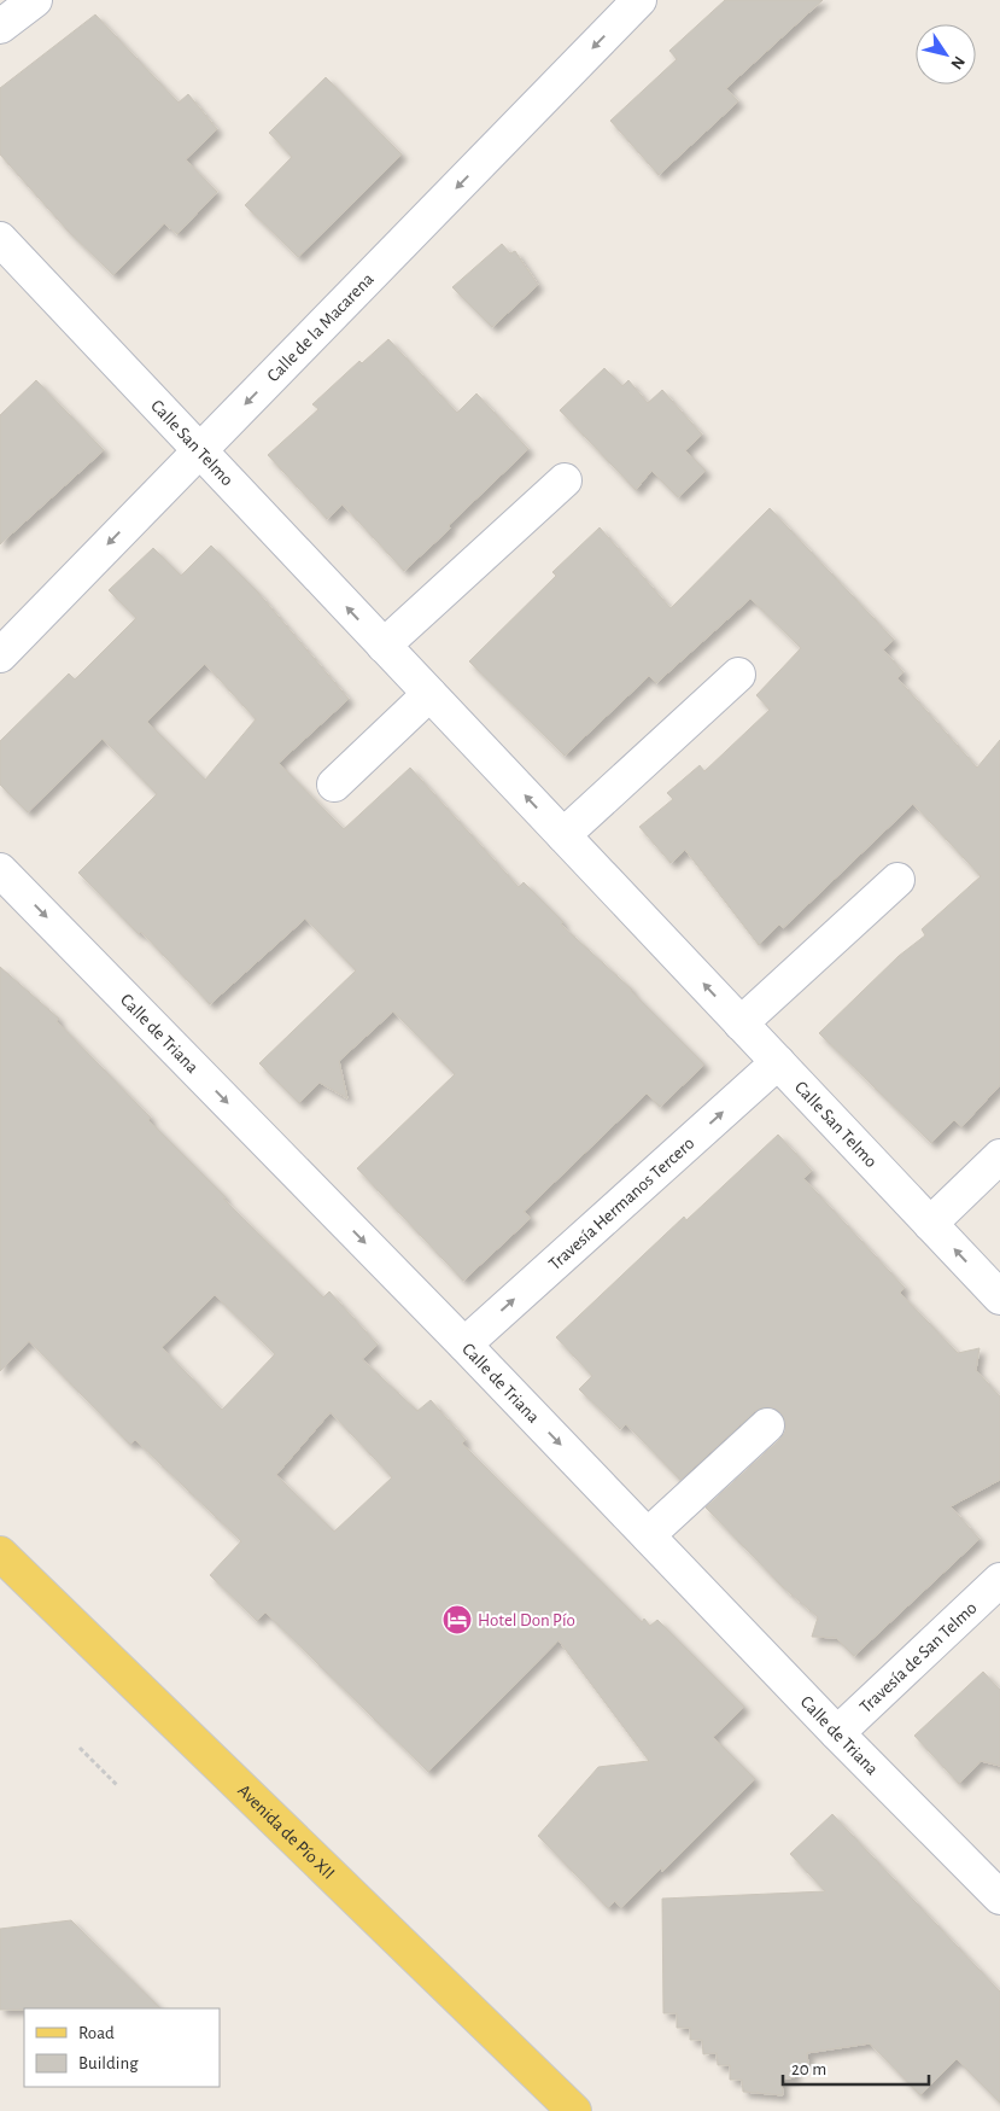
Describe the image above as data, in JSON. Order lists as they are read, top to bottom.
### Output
{
  "streets": {
    "main road": ["Avenida de Pío XII"],
    "street": [
      "Calle de la Macarena",
      "Calle San Telmo",
      "Calle de Triana",
      "Travesía Hermanos Tercero",
      "Travesía de San Telmo"
    ]
  },
  "crossings": [
    ["Calle de la Macarena", "Calle San Telmo"],
    ["Calle San Telmo", "Travesía Hermanos Tercero"],
    ["Calle de Triana", "Travesía Hermanos Tercero"],
    ["Calle de Triana", "Travesía de San Telmo"]
  ],
  "one_way": ["Calle de la Macarena", "Calle San Telmo", "Calle de Triana"],
  "places": {
    "hotel": ["Hotel Don Pío"]
  },
  "legend": ["Road", "Building"],
  "scale_bar": "20 m",
  "north": "bottom right"
}
